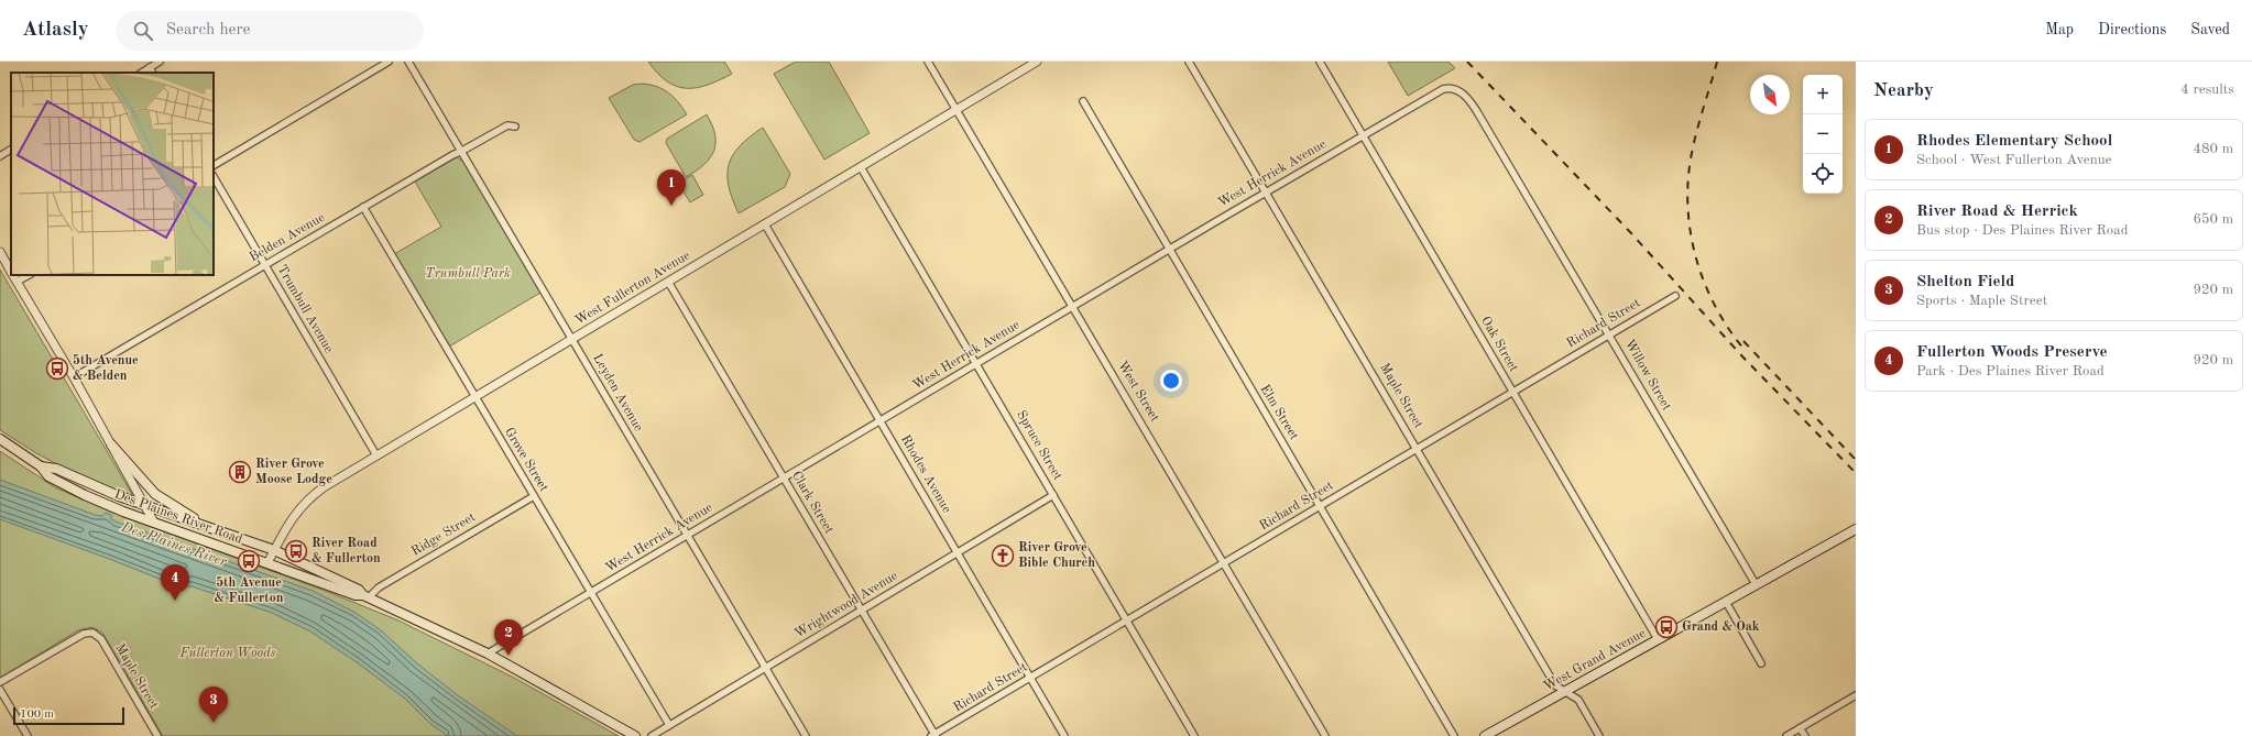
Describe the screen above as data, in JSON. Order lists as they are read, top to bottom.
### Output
{
  "streets": {
    "main road": ["Des Plaines River Road", "West Grand Avenue"],
    "street": [
      "West Herrick Avenue",
      "Belden Avenue",
      "West Fullerton Avenue",
      "Trumbull Avenue",
      "Richard Street",
      "Oak Street",
      "Willow Street",
      "West Street",
      "Leyden Avenue",
      "Maple Street",
      "Elm Street",
      "Spruce Street",
      "Grove Street",
      "Rhodes Avenue",
      "Clark Street",
      "Ridge Street",
      "Wrightwood Avenue"
    ]
  },
  "crossings": [
    ["West Herrick Avenue", "Oak Street"],
    ["West Herrick Avenue", "Willow Street"],
    ["West Herrick Avenue", "West Street"],
    ["West Herrick Avenue", "Leyden Avenue"],
    ["West Herrick Avenue", "Maple Street"],
    ["West Herrick Avenue", "Elm Street"],
    ["West Herrick Avenue", "Spruce Street"],
    ["West Herrick Avenue", "Grove Street"],
    ["West Herrick Avenue", "Rhodes Avenue"],
    ["West Herrick Avenue", "Clark Street"],
    ["West Herrick Avenue", "Des Plaines River Road"],
    ["Belden Avenue", "Trumbull Avenue"],
    ["Belden Avenue", "Leyden Avenue"],
    ["Belden Avenue", "Grove Street"],
    ["West Fullerton Avenue", "Trumbull Avenue"],
    ["West Fullerton Avenue", "West Street"],
    ["West Fullerton Avenue", "Leyden Avenue"],
    ["West Fullerton Avenue", "Spruce Street"],
    ["West Fullerton Avenue", "Grove Street"],
    ["West Fullerton Avenue", "Rhodes Avenue"],
    ["West Fullerton Avenue", "Clark Street"],
    ["West Fullerton Avenue", "Des Plaines River Road"],
    ["Richard Street", "Oak Street"],
    ["Richard Street", "Willow Street"],
    ["Richard Street", "West Street"],
    ["Richard Street", "Maple Street"],
    ["Richard Street", "Elm Street"],
    ["Richard Street", "Spruce Street"],
    ["Richard Street", "Rhodes Avenue"],
    ["Richard Street", "Clark Street"],
    ["Oak Street", "West Grand Avenue"],
    ["Willow Street", "West Grand Avenue"],
    ["Leyden Avenue", "Wrightwood Avenue"],
    ["Maple Street", "West Grand Avenue"],
    ["Spruce Street", "Wrightwood Avenue"],
    ["Grove Street", "Ridge Street"],
    ["Grove Street", "Wrightwood Avenue"],
    ["Rhodes Avenue", "Wrightwood Avenue"],
    ["Clark Street", "Wrightwood Avenue"],
    ["Des Plaines River Road", "Ridge Street"]
  ],
  "water": ["Des Plaines River"],
  "parks": ["Trumbull Park", "Fullerton Woods"],
  "places": {
    "bus stop": [
      "5th Avenue & Belden",
      "River Road & Fullerton",
      "5th Avenue & Fullerton",
      "Grand & Oak"
    ],
    "building": ["River Grove Moose Lodge"],
    "church": ["River Grove Bible Church"]
  },
  "scale_bar": "100 m",
  "north": "bottom right",
  "page": {
    "header": "Atlasly",
    "search": "Search here",
    "nav": ["Map", "Directions", "Saved"],
    "heading": ["Nearby", "4 results"],
    "map_buttons": ["+", "−"],
    "list": [
      {
        "mark": "1",
        "name": "Rhodes Elementary School",
        "note": "School · West Fullerton Avenue",
        "value": "480 m"
      },
      {
        "mark": "2",
        "name": "River Road & Herrick",
        "note": "Bus stop · Des Plaines River Road",
        "value": "650 m"
      },
      {
        "mark": "3",
        "name": "Shelton Field",
        "note": "Sports · Maple Street",
        "value": "920 m"
      },
      {
        "mark": "4",
        "name": "Fullerton Woods Preserve",
        "note": "Park · Des Plaines River Road",
        "value": "920 m"
      }
    ],
    "pins": [
      "1",
      "4",
      "2",
      "3"
    ],
    "scale": "100 m"
  }
}
